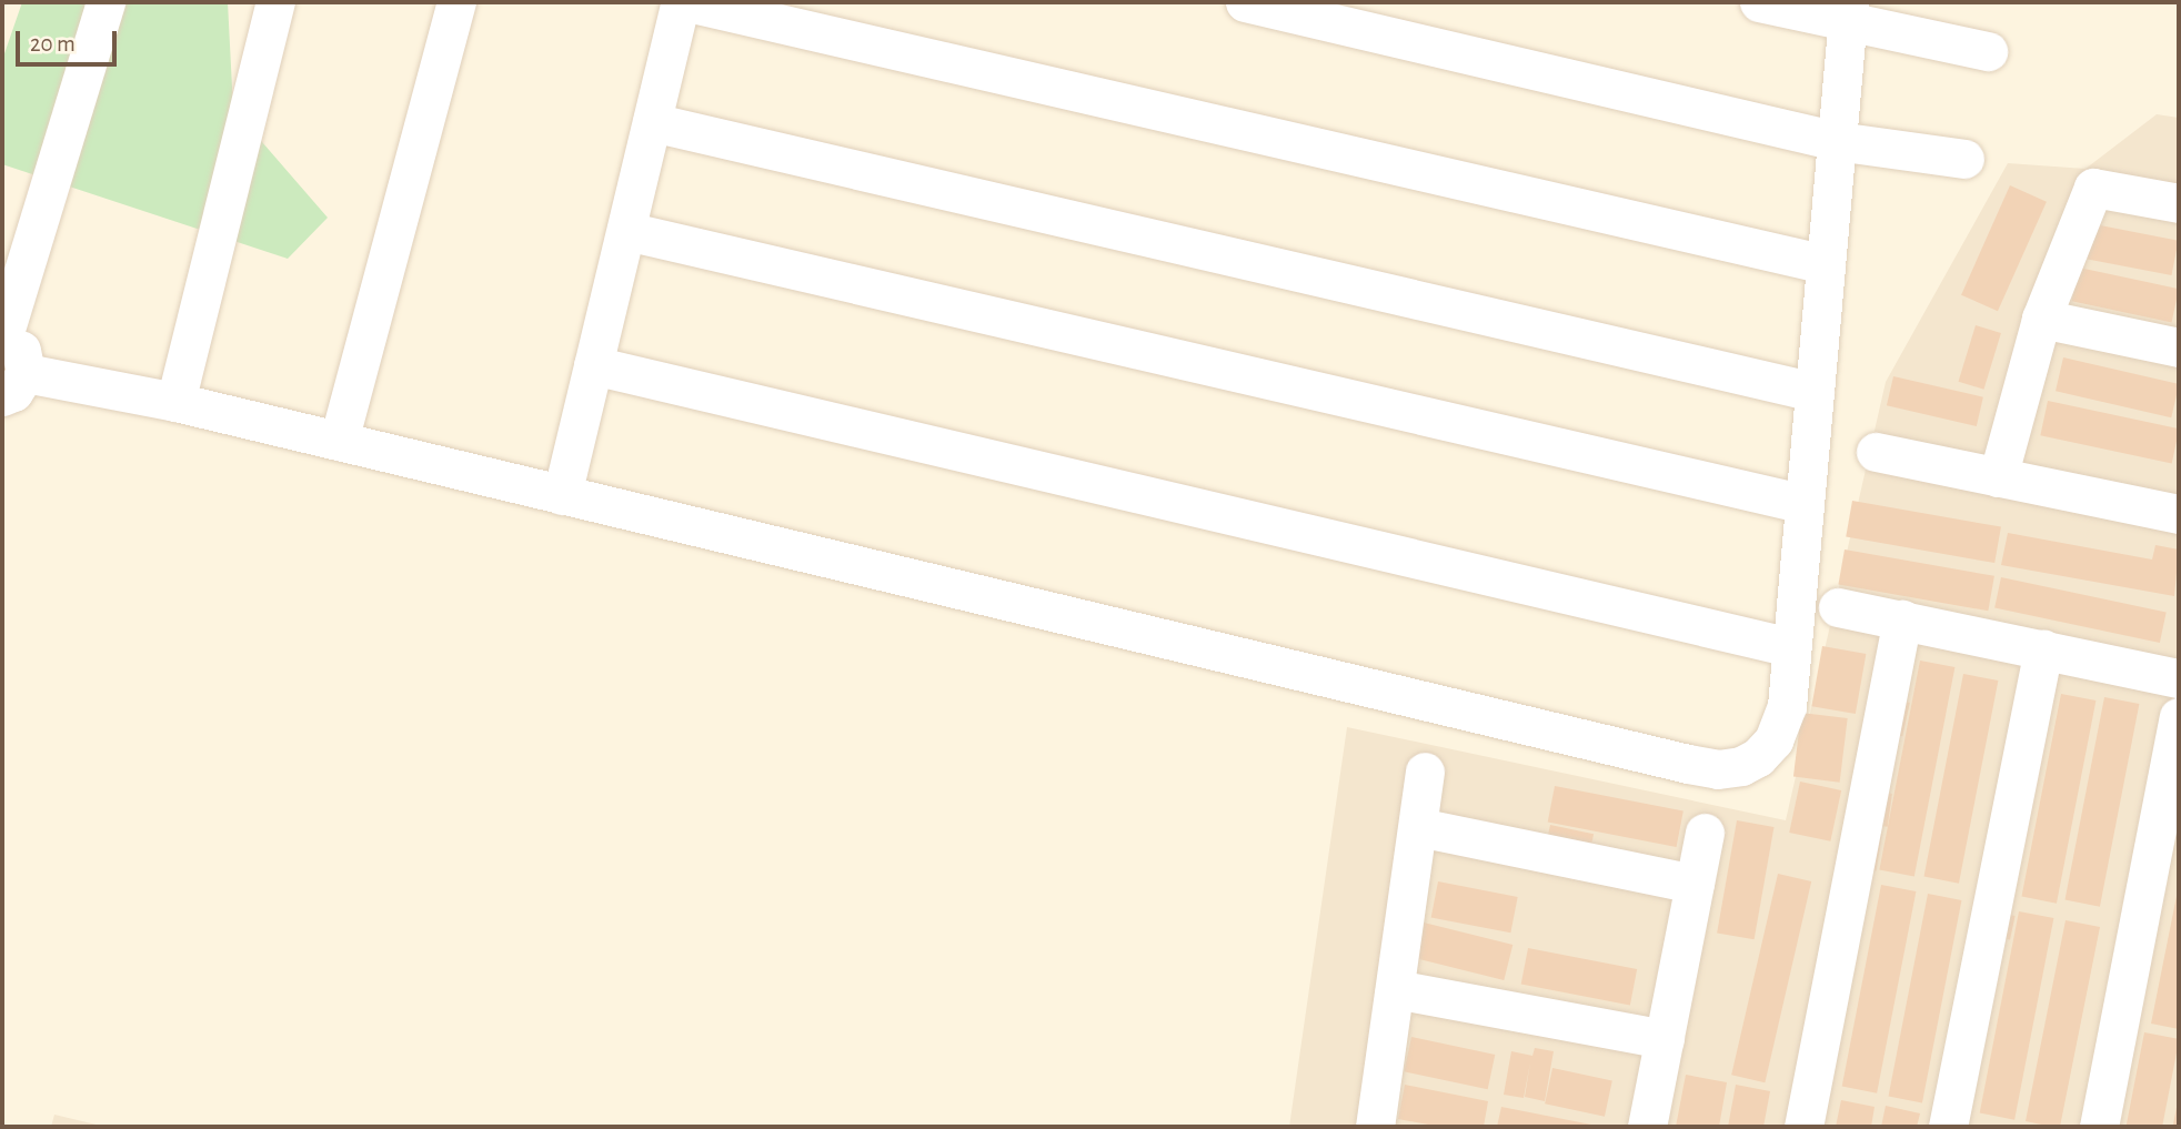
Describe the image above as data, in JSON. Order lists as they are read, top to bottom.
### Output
{
  "scale_bar": "20 m"
}
